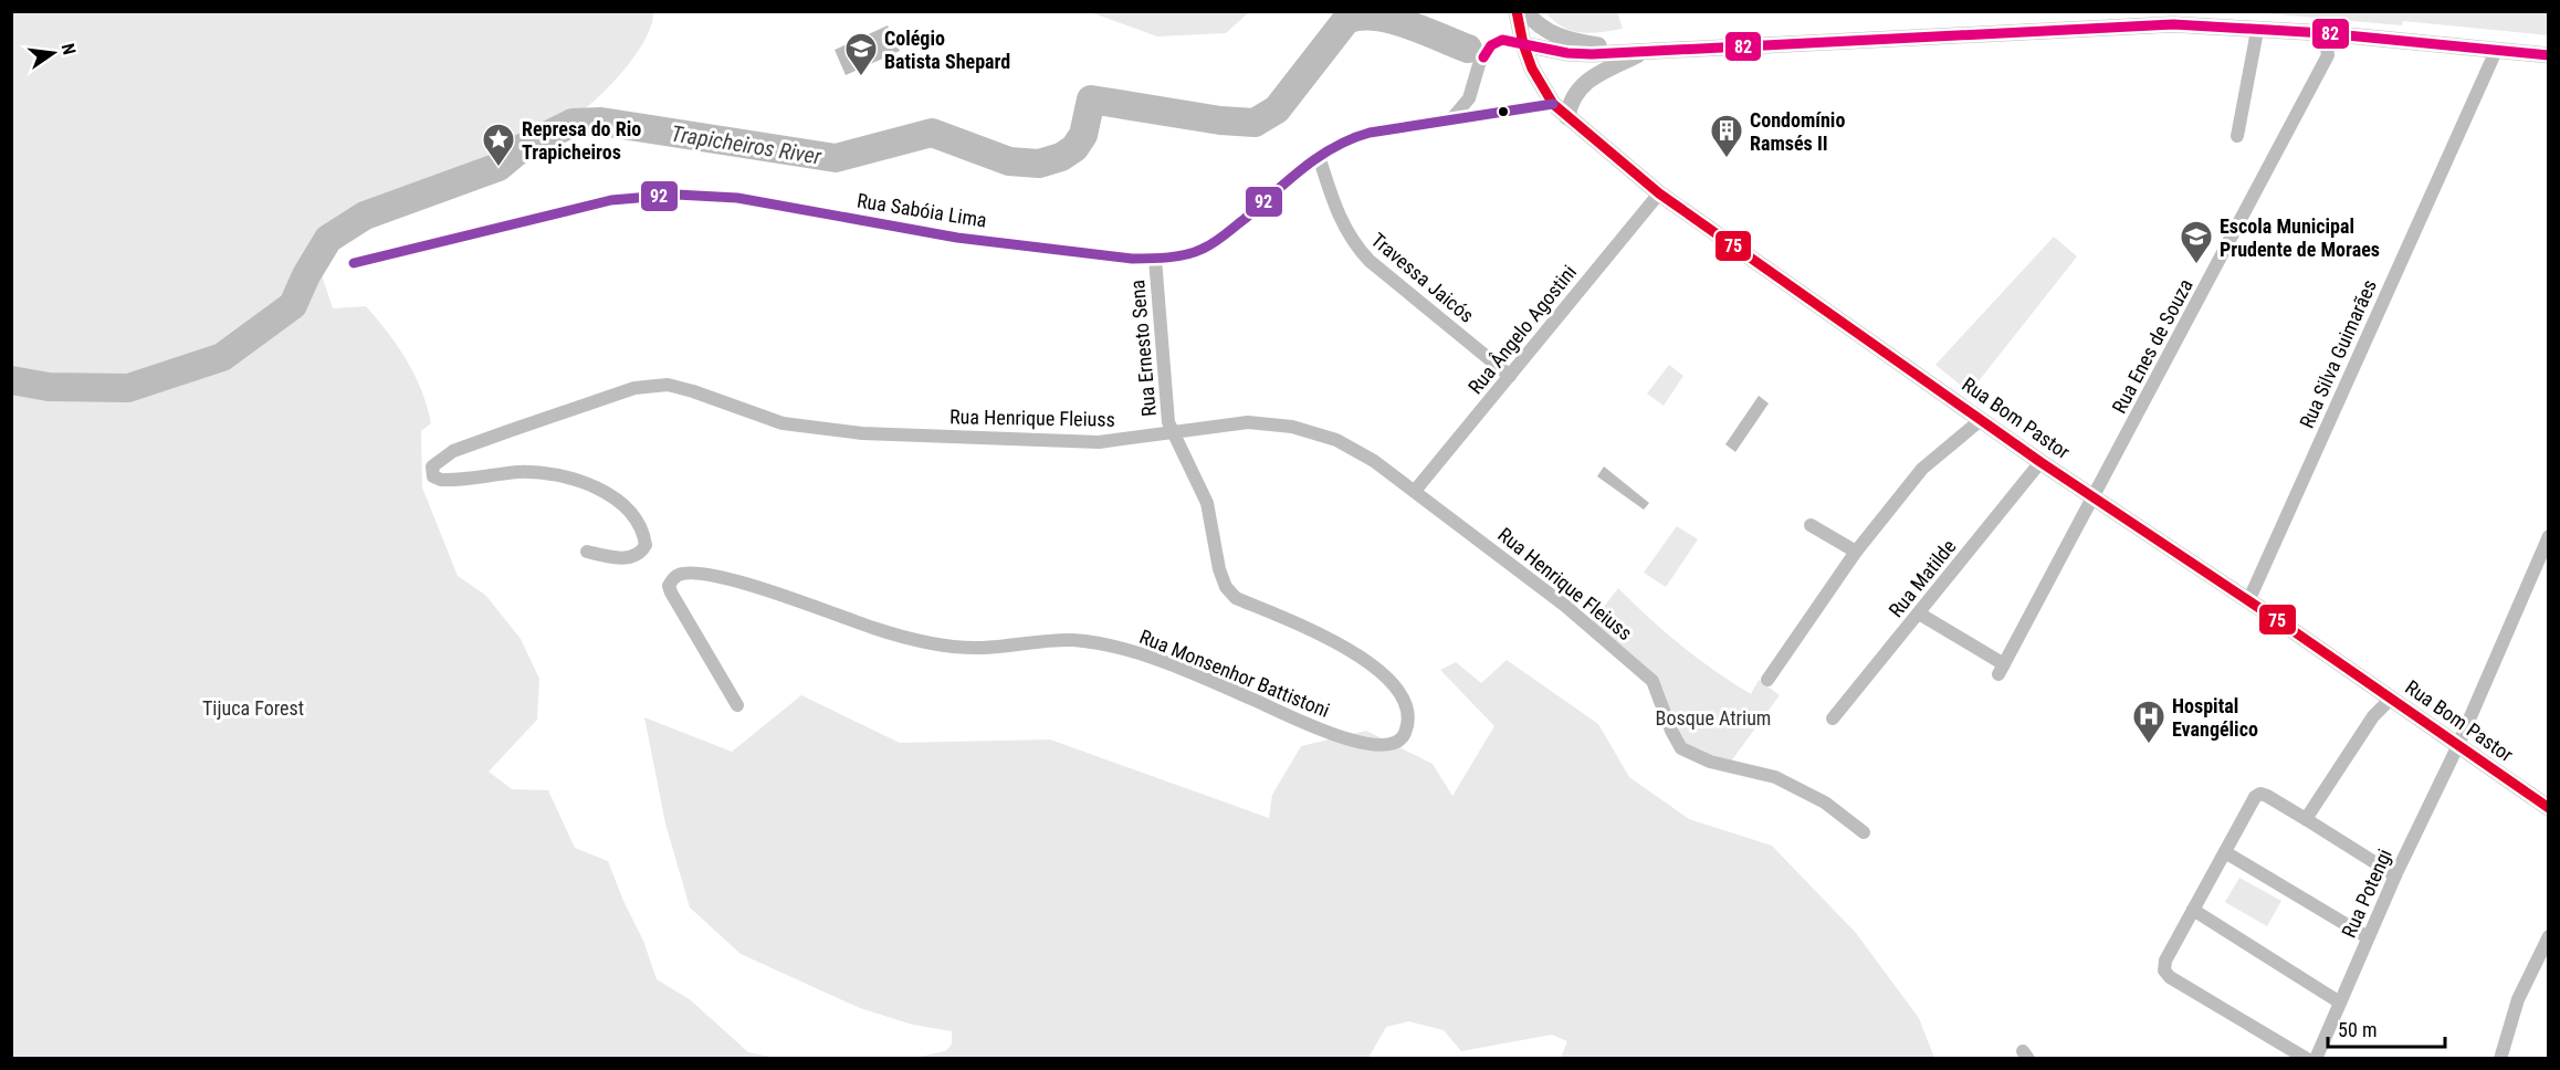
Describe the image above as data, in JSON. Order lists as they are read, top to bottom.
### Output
{
  "streets": {
    "street": [
      "Rua Sabóia Lima",
      "Travessa Jaicós",
      "Rua Ângelo Agostini",
      "Rua Enes de Souza",
      "Rua Ernesto Sena",
      "Rua Silva Guimarães",
      "Rua Henrique Fleiuss",
      "Rua Bom Pastor",
      "Rua Matilde",
      "Rua Monsenhor Battistoni",
      "Rua Potengi"
    ]
  },
  "crossings": [
    ["Rua Sabóia Lima", "Travessa Jaicós"],
    ["Rua Sabóia Lima", "Rua Ernesto Sena"],
    ["Rua Sabóia Lima", "Rua Bom Pastor"],
    ["Travessa Jaicós", "Rua Ângelo Agostini"],
    ["Rua Ângelo Agostini", "Rua Henrique Fleiuss"],
    ["Rua Ângelo Agostini", "Rua Bom Pastor"],
    ["Rua Enes de Souza", "Rua Bom Pastor"],
    ["Rua Enes de Souza", "Rua Matilde"],
    ["Rua Ernesto Sena", "Rua Henrique Fleiuss"],
    ["Rua Ernesto Sena", "Rua Monsenhor Battistoni"],
    ["Rua Silva Guimarães", "Rua Bom Pastor"],
    ["Rua Henrique Fleiuss", "Rua Monsenhor Battistoni"],
    ["Rua Bom Pastor", "Rua Matilde"],
    ["Rua Bom Pastor", "Rua Potengi"]
  ],
  "water": ["Trapicheiros River"],
  "parks": ["Tijuca Forest", "Bosque Atrium"],
  "places": {
    "school or university": ["Colégio Batista Shepard", "Escola Municipal Prudente de Moraes"],
    "building": ["Condomínio Ramsés II"],
    "place": ["Represa do Rio Trapicheiros"],
    "hospital": ["Hospital Evangélico"]
  },
  "lines": ["transit line 75", "transit line 82", "transit line 92"],
  "scale_bar": "50 m",
  "north": "right"
}
